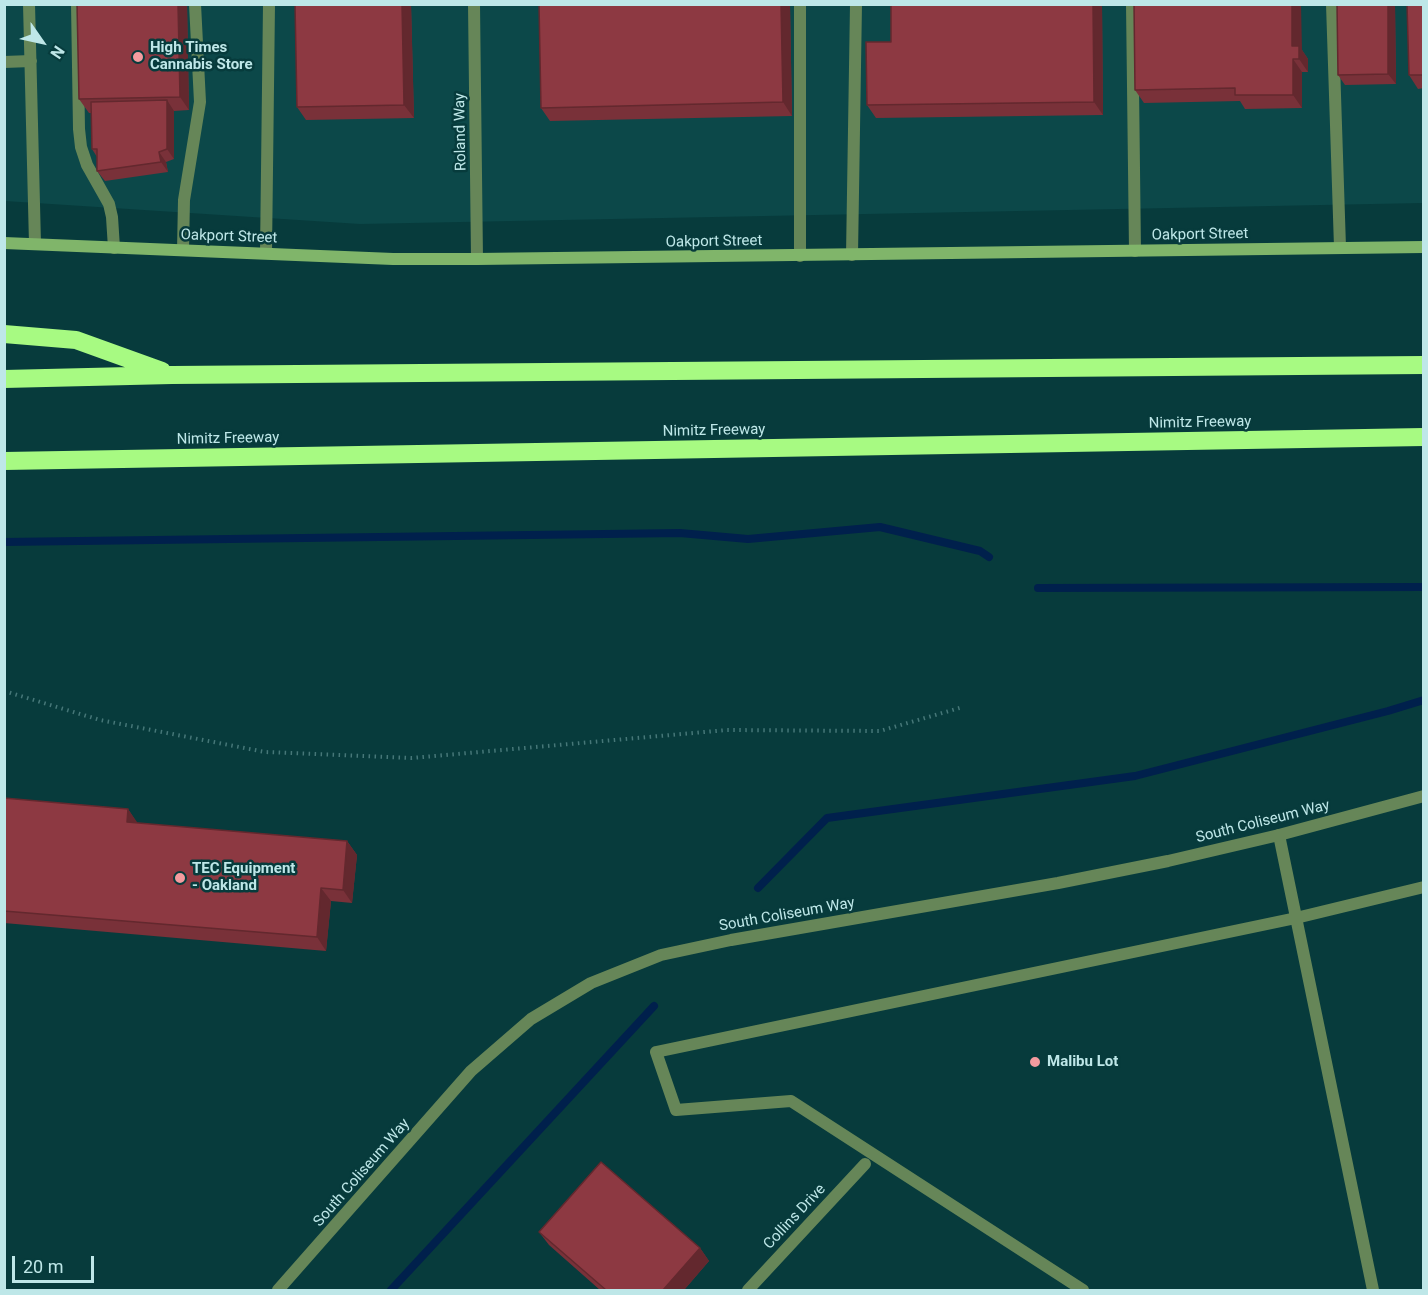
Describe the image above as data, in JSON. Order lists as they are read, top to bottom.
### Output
{
  "streets": {
    "highway": ["Nimitz Freeway"],
    "main road": ["Oakport Street"],
    "street": ["Roland Way", "South Coliseum Way", "Collins Drive"]
  },
  "crossings": [
    ["Roland Way", "Oakport Street"]
  ],
  "places": ["High Times Cannabis Store", "TEC Equipment - Oakland", "Malibu Lot"],
  "scale_bar": "20 m",
  "north": "bottom right"
}
